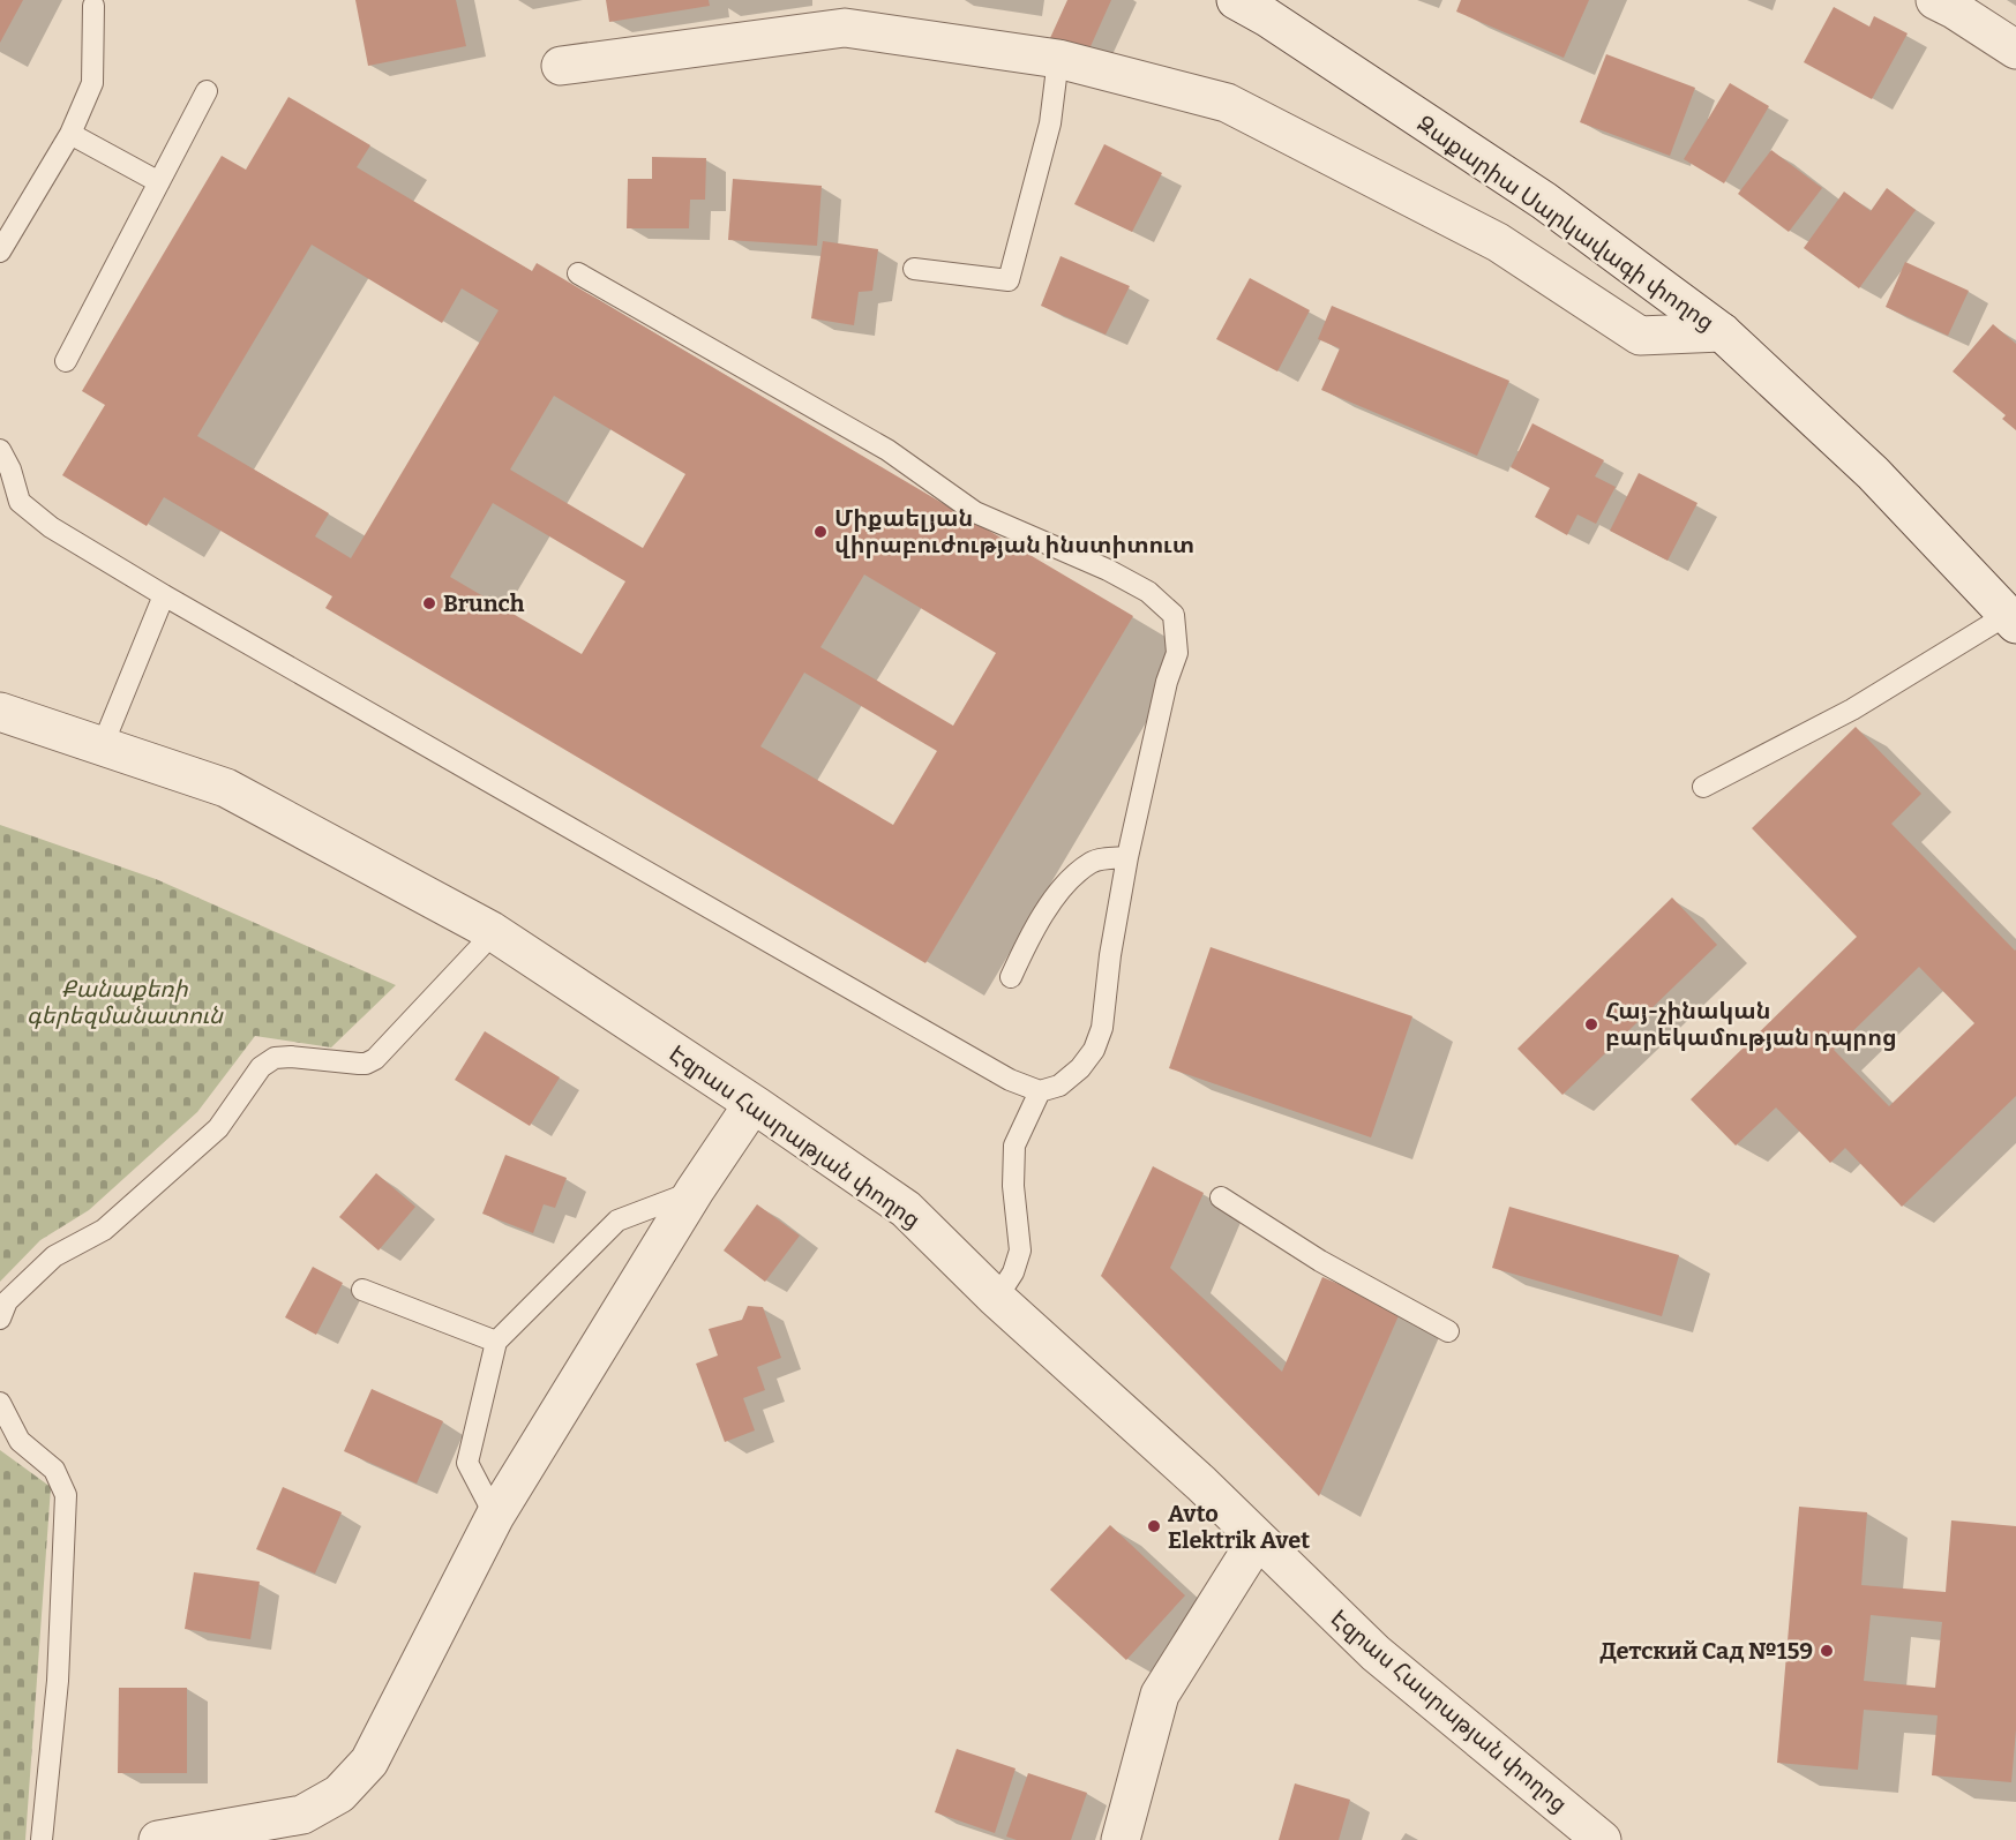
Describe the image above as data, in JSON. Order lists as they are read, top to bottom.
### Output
{
  "streets": {
    "street": ["Զաքարիա Սարկավագի փողոց", "Էզրաս Հասրաթյան փողոց"]
  },
  "parks": ["Քանաքեռի գերեզմանատուն"],
  "places": [
    "Միքաելյան վիրաբուժության ինստիտուտ",
    "Brunch",
    "Հայ-չինական բարեկամության դպրոց",
    "Avto Elektrik Avet",
    "Детский Сад №159"
  ]
}
